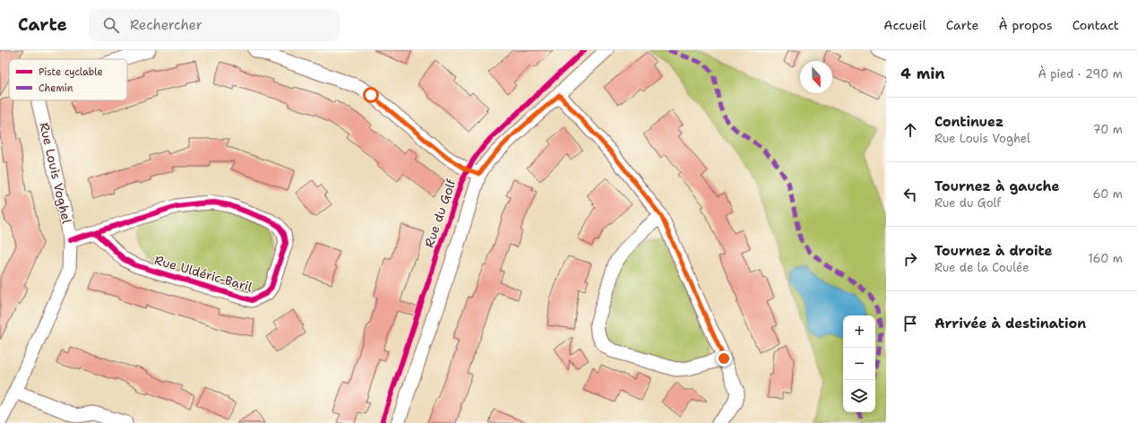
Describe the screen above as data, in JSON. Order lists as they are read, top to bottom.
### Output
{
  "streets": {
    "street": ["Rue Louis Voghel", "Rue du Golf", "Rue Uldéric-Baril"]
  },
  "crossings": [
    ["Rue Louis Voghel", "Rue Uldéric-Baril"]
  ],
  "legend": ["Piste cyclable", "Chemin"],
  "north": "bottom",
  "page": {
    "header": "Carte",
    "search": "Rechercher",
    "nav": [
      "Accueil",
      "Carte",
      "À propos",
      "Contact"
    ],
    "heading": ["4 min", "À pied · 290 m"],
    "list": [
      ["Continuez", "Rue Louis Voghel", "70 m"],
      ["Tournez à gauche", "Rue du Golf", "60 m"],
      ["Tournez à droite", "Rue de la Coulée", "160 m"],
      "Arrivée à destination"
    ],
    "map_buttons": ["+", "−"]
  }
}
